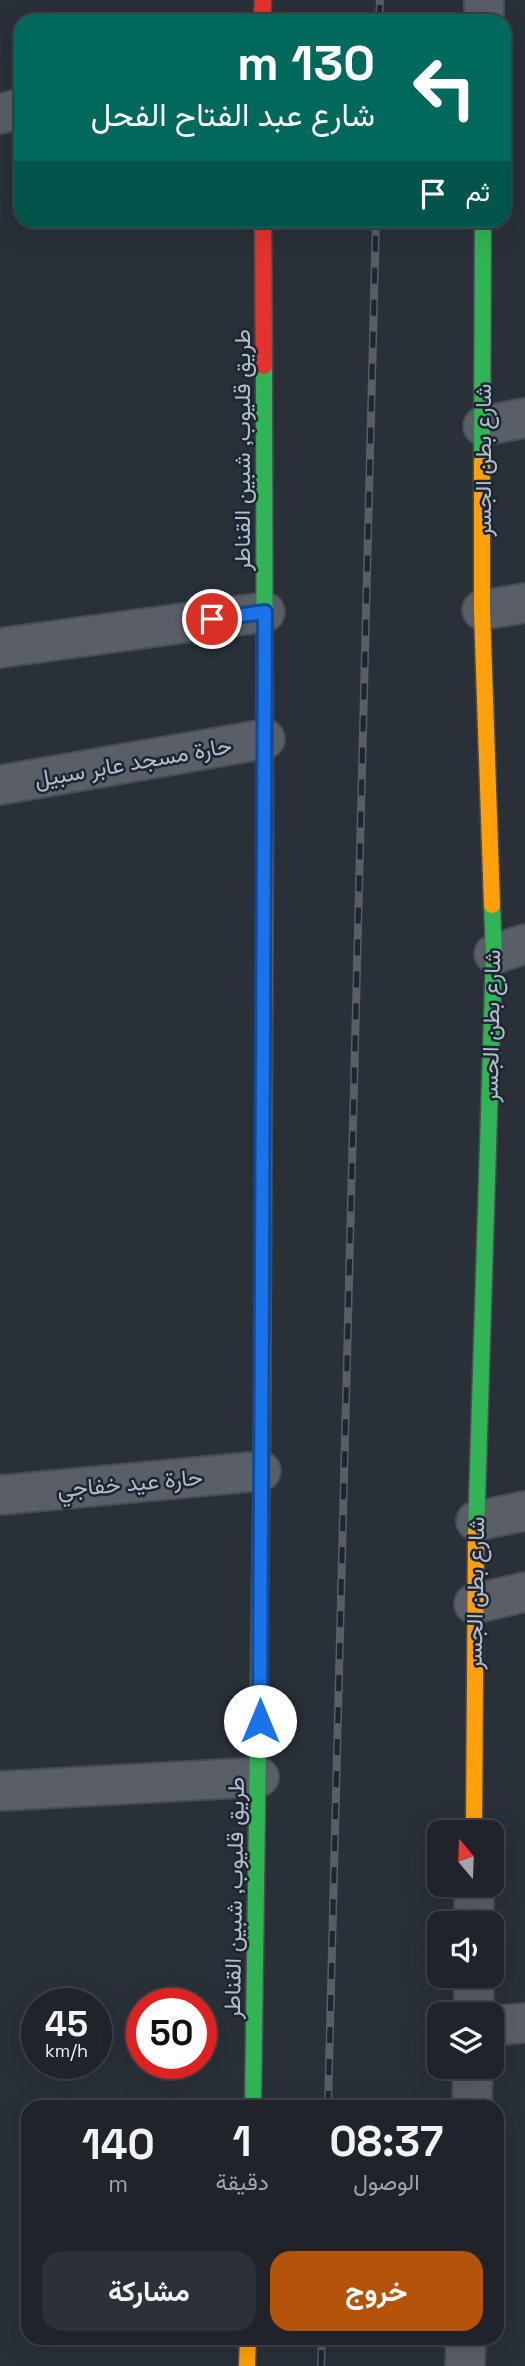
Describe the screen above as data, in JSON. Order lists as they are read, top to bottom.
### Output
{
  "streets": {
    "main road": ["طريق قليوب, شبين القناطر", "شارع بطن الجسر"],
    "street": ["حارة مسجد عابر سبيل", "حارة عيد خفاجي"]
  },
  "crossings": [
    ["طريق قليوب, شبين القناطر", "حارة مسجد عابر سبيل"],
    ["طريق قليوب, شبين القناطر", "حارة عيد خفاجي"]
  ],
  "north": "top",
  "page": {
    "turn": ["130 m", "شارع عبد الفتاح الفحل"],
    "then": "ثم",
    "speed": "45 km/h",
    "limit": "50",
    "eta": [
      "08:37",
      "الوصول",
      "1",
      "دقيقة",
      "140",
      "m"
    ],
    "buttons": ["خروج", "مشاركة"]
  }
}
